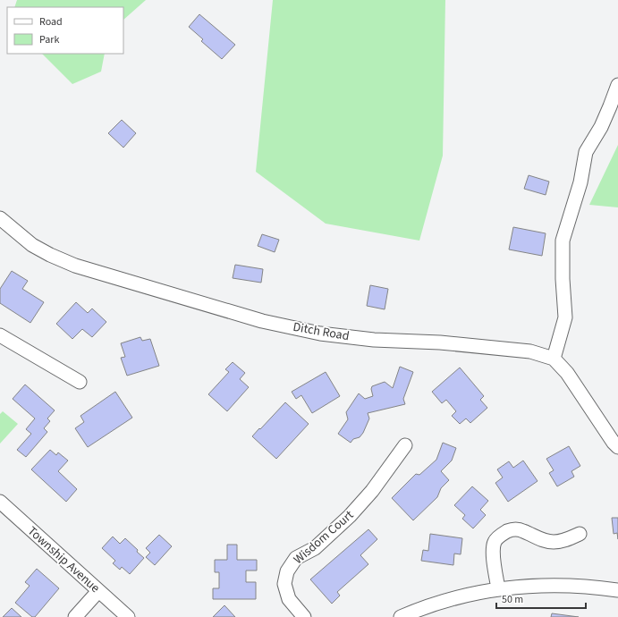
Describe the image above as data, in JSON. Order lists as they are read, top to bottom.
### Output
{
  "streets": {
    "street": ["Ditch Road", "Wisdom Court", "Township Avenue"]
  },
  "legend": ["Road", "Park"],
  "scale_bar": "50 m"
}
